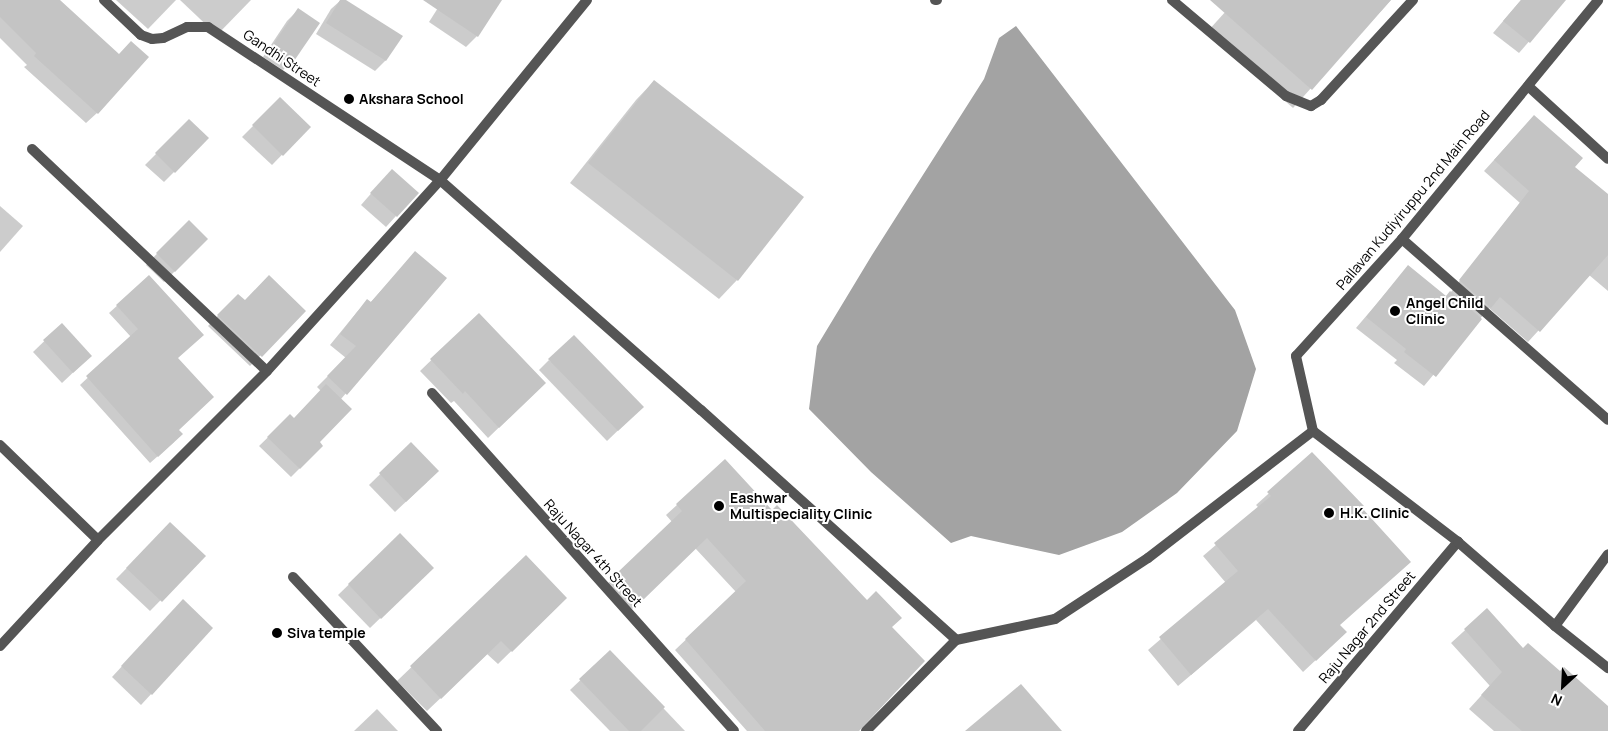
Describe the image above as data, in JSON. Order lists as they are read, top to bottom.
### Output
{
  "streets": {
    "street": [
      "Gandhi Street",
      "Pallavan Kudiyiruppu 2nd Main Road",
      "Raju Nagar 4th Street",
      "Raju Nagar 2nd Street"
    ]
  },
  "places": [
    "Akshara School",
    "Angel Child Clinic",
    "Eashwar Multispeciality Clinic",
    "H.K. Clinic",
    "Siva temple"
  ],
  "north": "bottom left"
}
